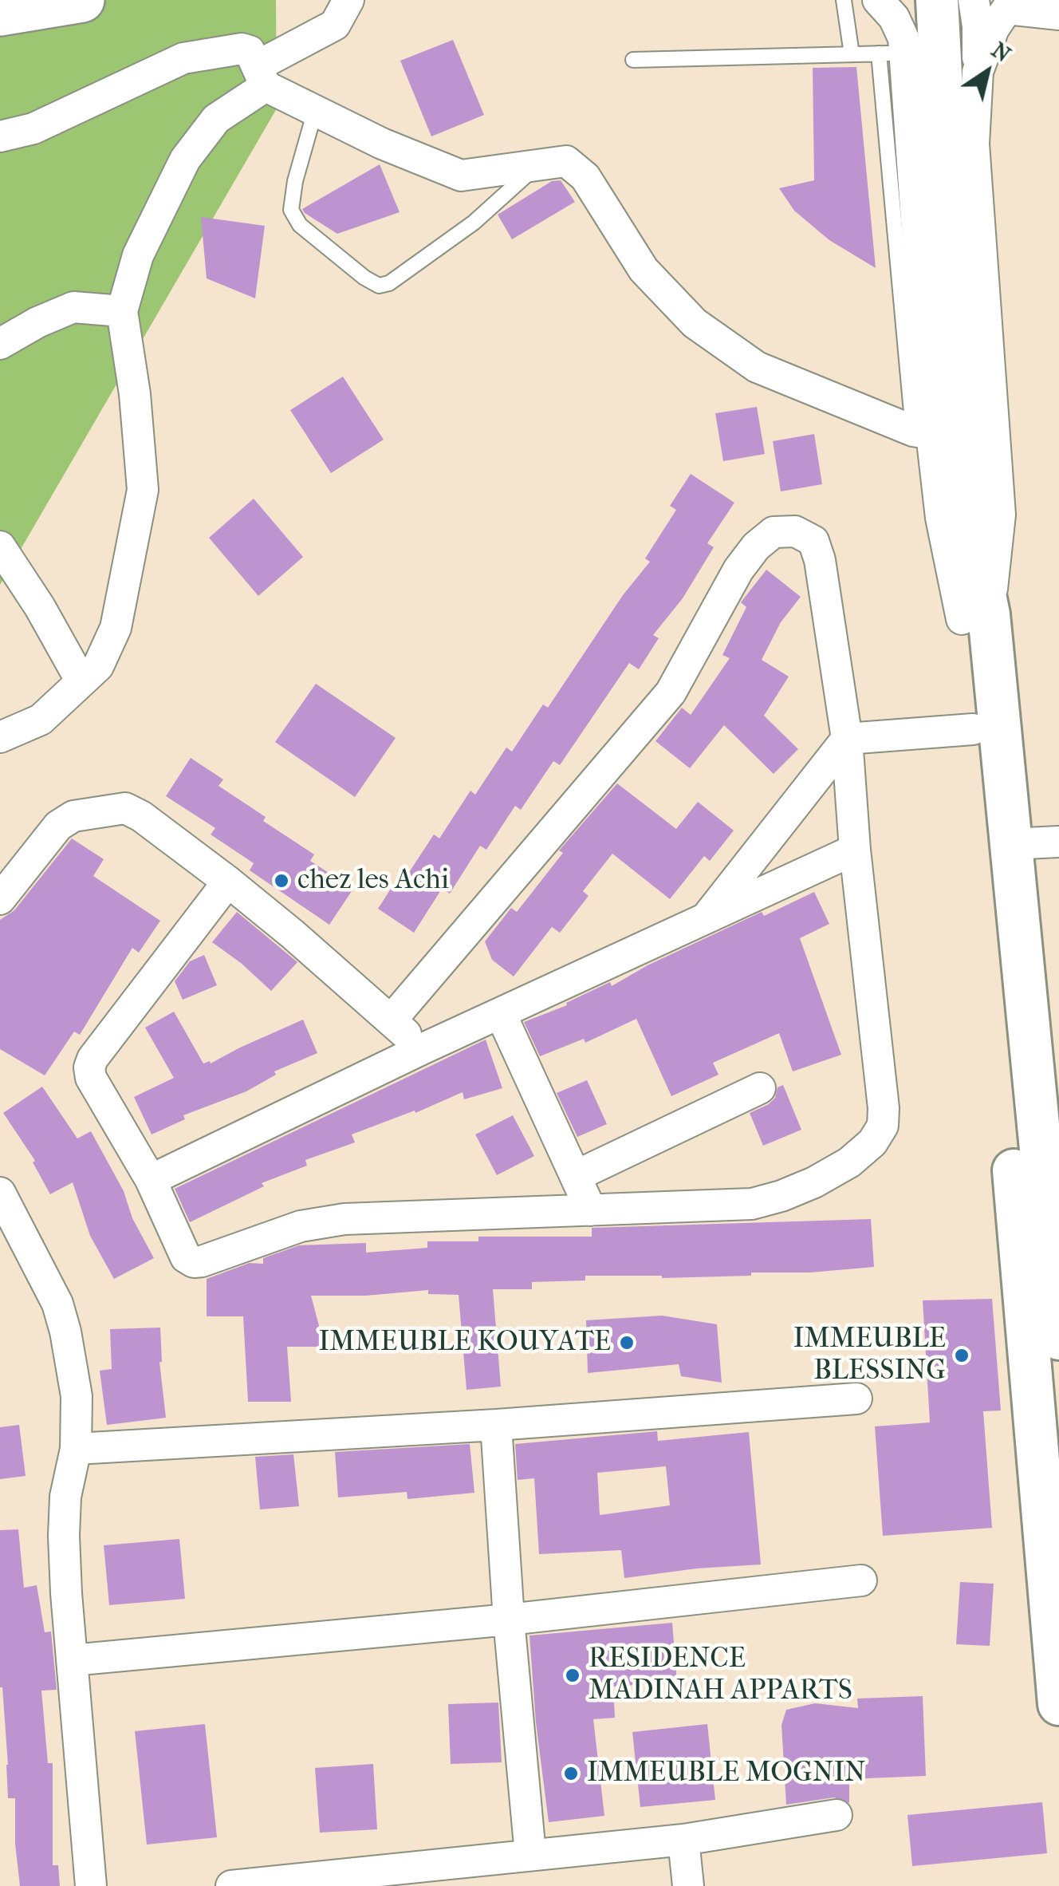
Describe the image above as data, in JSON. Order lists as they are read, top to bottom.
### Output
{
  "places": [
    "chez les Achi",
    "IMMEUBLE KOUYATE",
    "IMMEUBLE BLESSING",
    "RESIDENCE MADINAH APPARTS",
    "IMMEUBLE MOGNIN"
  ],
  "north": "top right"
}
